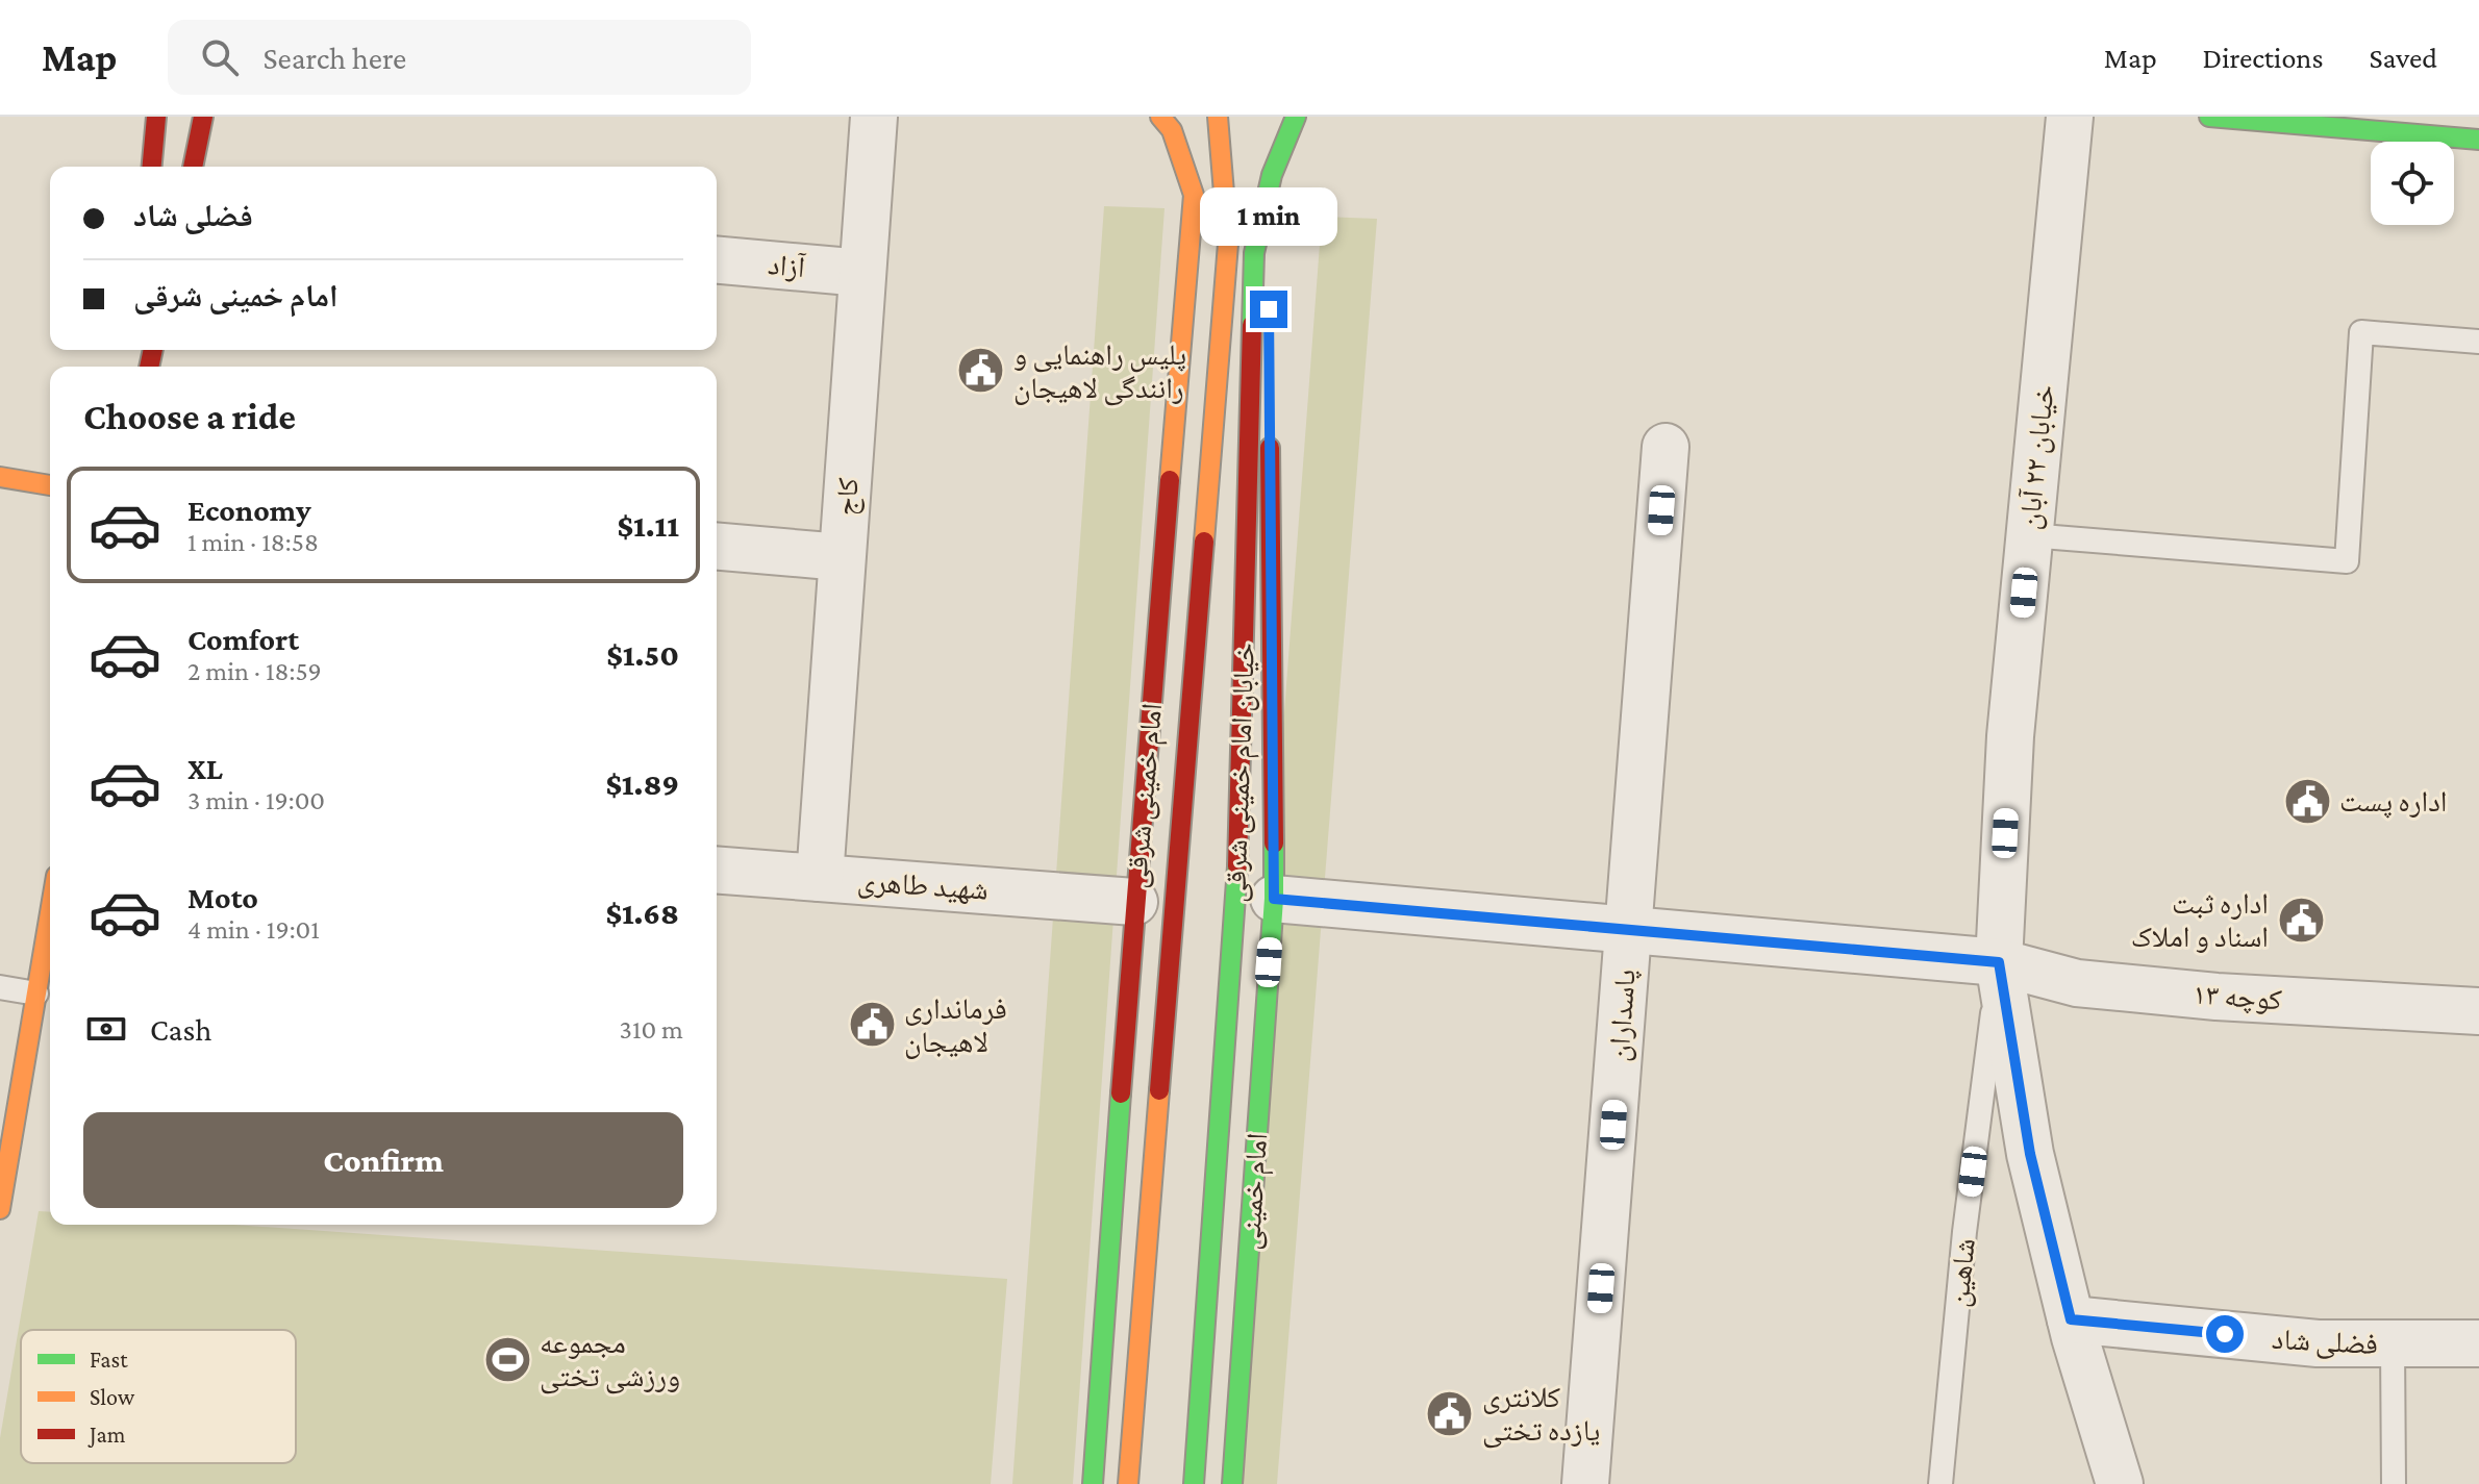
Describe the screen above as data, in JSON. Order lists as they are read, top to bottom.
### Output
{
  "streets": {
    "main road": ["خیابان امام خمینی شرقی", "امام خمینی شرقی", "امام خمینی"],
    "street": [
      "آزاد",
      "خیابان ۲۲ آبان",
      "کاج",
      "شهید طاهری",
      "کوچه ۱۳",
      "پاسداران",
      "فضلی شاد"
    ],
    "lane": ["شاهین"]
  },
  "crossings": [
    ["آزاد", "کاج"],
    ["خیابان ۲۲ آبان", "کوچه ۱۳"],
    ["خیابان ۲۲ آبان", "شاهین"],
    ["خیابان ۲۲ آبان", "فضلی شاد"],
    ["کاج", "شهید طاهری"],
    ["امام خمینی شرقی", "شهید طاهری"],
    ["کوچه ۱۳", "پاسداران"],
    ["کوچه ۱۳", "امام خمینی"],
    ["کوچه ۱۳", "شاهین"]
  ],
  "places": {
    "public building": [
      "پلیس راهنمایی و رانندگی لاهیجان",
      "اداره پست",
      "اداره ثبت اسناد و املاک",
      "فرمانداری لاهیجان",
      "کلانتری یازده تختی"
    ],
    "sports": ["مجموعه ورزشی تختی"]
  },
  "legend": ["Fast", "Slow", "Jam"],
  "page": {
    "header": "Map",
    "search": "Search here",
    "nav": ["Map", "Directions", "Saved"],
    "banner": ["فضلی شاد", "امام خمینی شرقی"],
    "bubble": "1 min",
    "heading": "Choose a ride",
    "list": [
      {
        "name": "Economy",
        "note": "1 min · 18:58",
        "value": "$1.11"
      },
      {
        "name": "Comfort",
        "note": "2 min · 18:59",
        "value": "$1.50"
      },
      {
        "name": "XL",
        "note": "3 min · 19:00",
        "value": "$1.89"
      },
      {
        "name": "Moto",
        "note": "4 min · 19:01",
        "value": "$1.68"
      }
    ],
    "pay": ["Cash", "310 m"],
    "buttons": "Confirm"
  }
}
